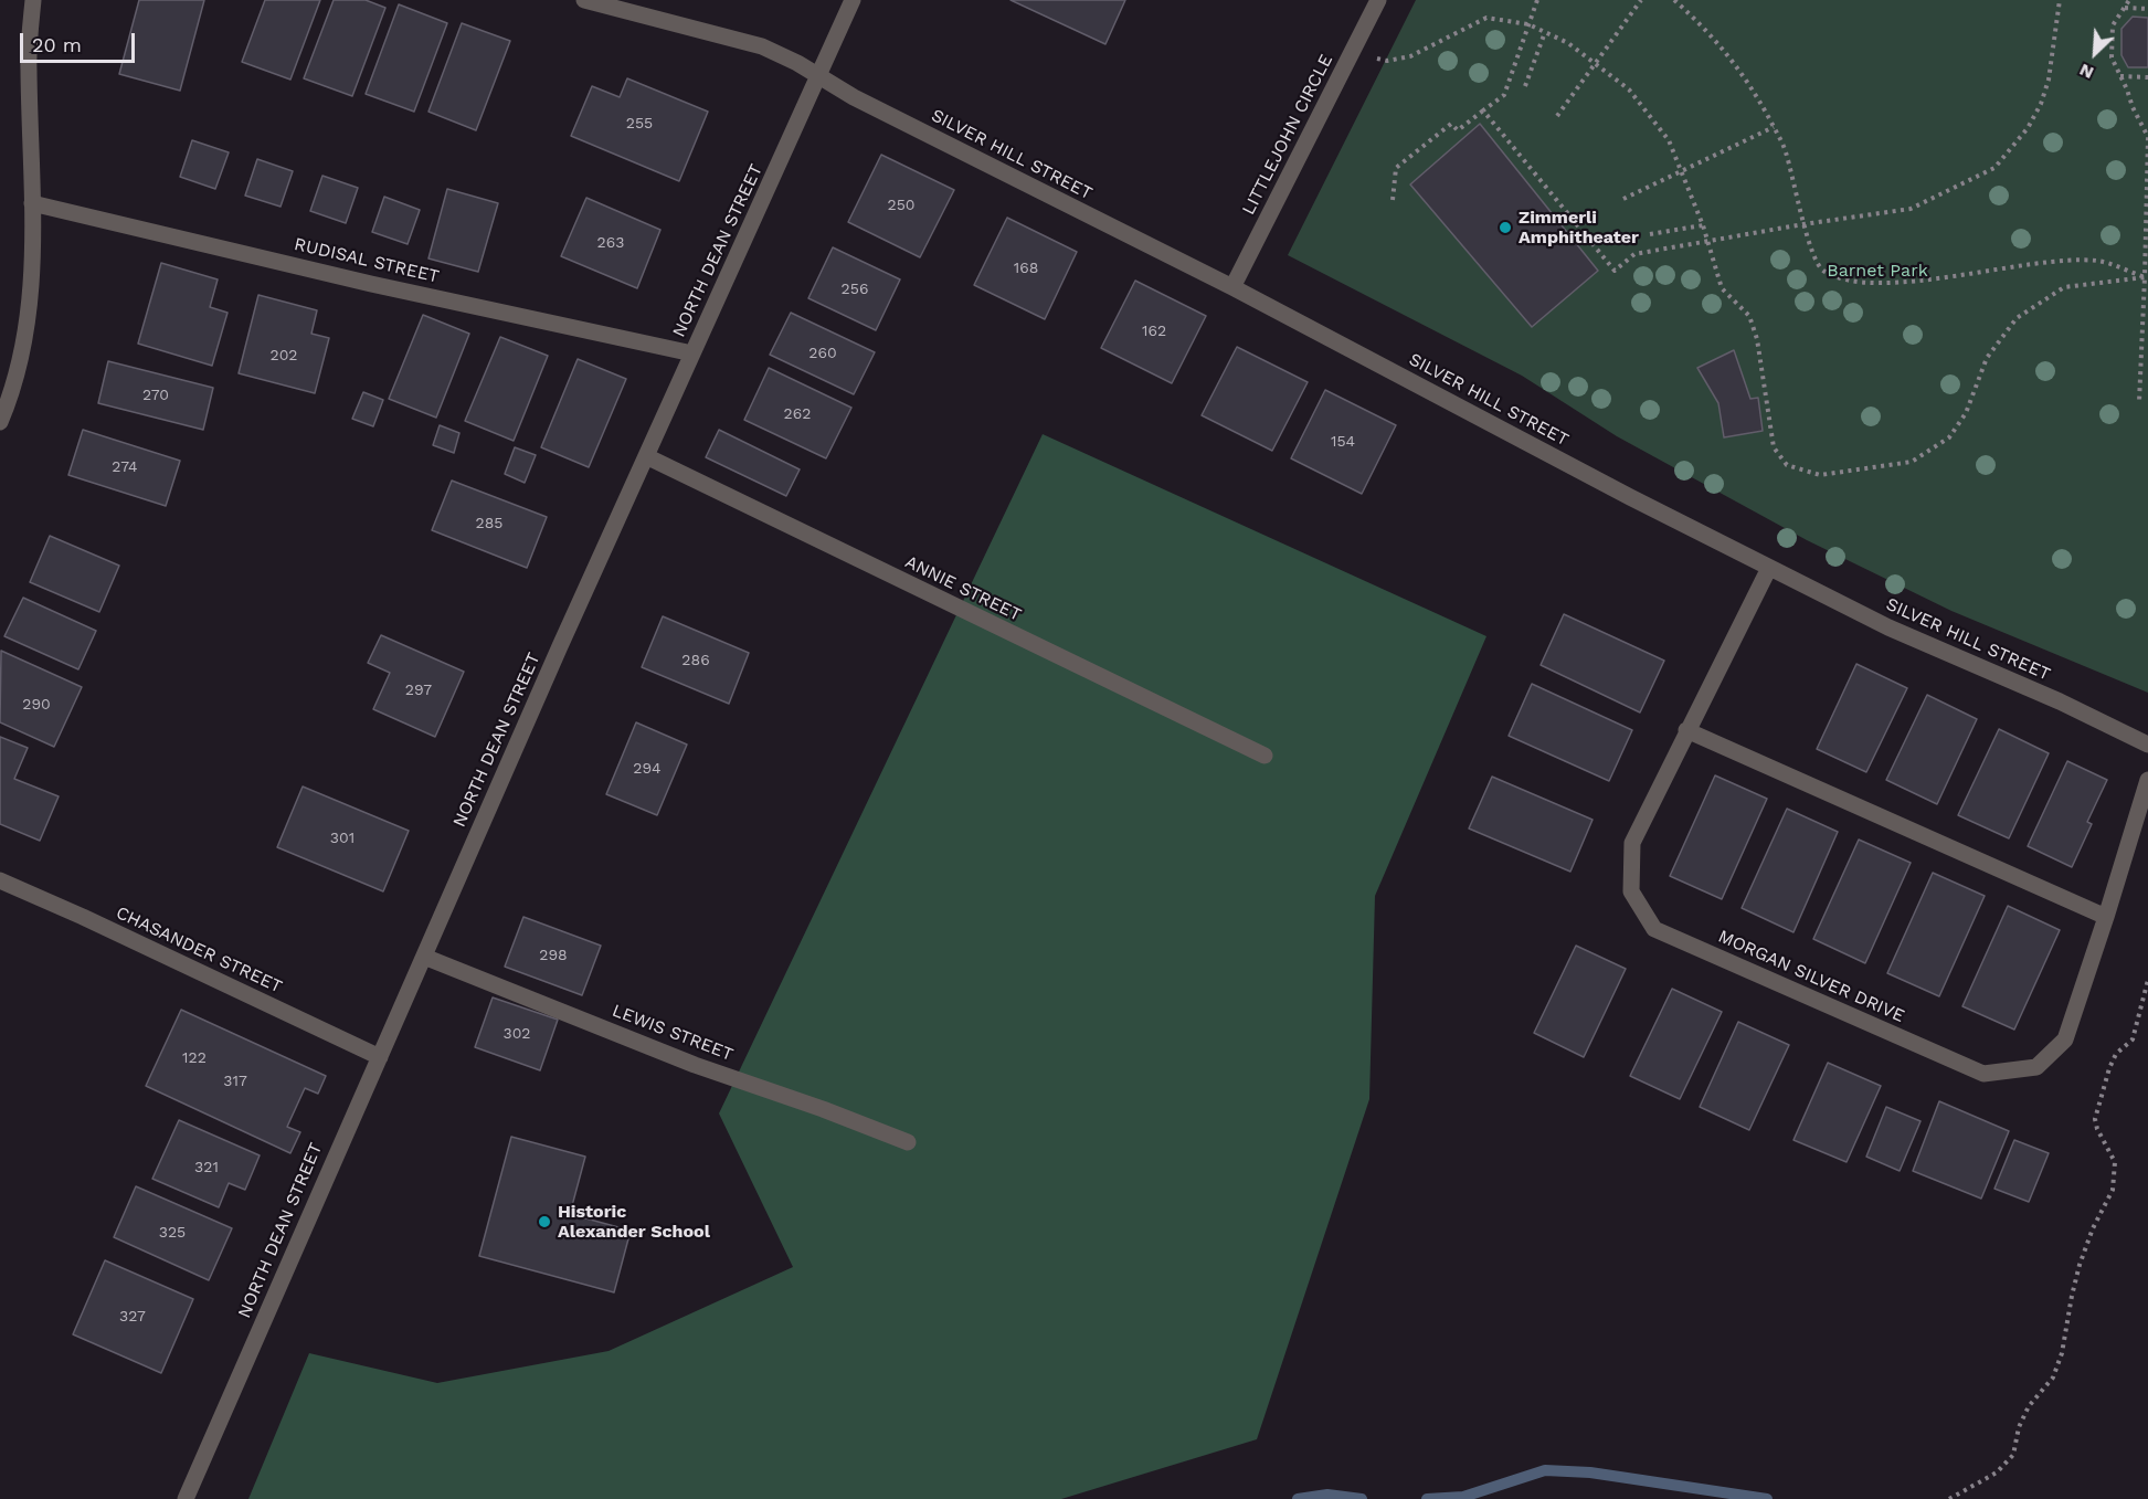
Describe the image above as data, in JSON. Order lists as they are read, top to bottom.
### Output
{
  "streets": {
    "street": [
      "LITTLEJOHN CIRCLE",
      "SILVER HILL STREET",
      "NORTH DEAN STREET",
      "RUDISAL STREET",
      "ANNIE STREET",
      "CHASANDER STREET",
      "MORGAN SILVER DRIVE",
      "LEWIS STREET"
    ]
  },
  "crossings": [
    ["LITTLEJOHN CIRCLE", "SILVER HILL STREET"],
    ["SILVER HILL STREET", "NORTH DEAN STREET"],
    ["SILVER HILL STREET", "MORGAN SILVER DRIVE"],
    ["NORTH DEAN STREET", "RUDISAL STREET"],
    ["NORTH DEAN STREET", "ANNIE STREET"],
    ["NORTH DEAN STREET", "CHASANDER STREET"],
    ["NORTH DEAN STREET", "LEWIS STREET"]
  ],
  "parks": ["Barnet Park"],
  "places": ["Zimmerli Amphitheater", "Historic Alexander School"],
  "house_numbers": [
    "255",
    "250",
    "263",
    "168",
    "256",
    "162",
    "260",
    "202",
    "270",
    "262",
    "154",
    "274",
    "285",
    "286",
    "297",
    "290",
    "294",
    "301",
    "298",
    "302",
    "122",
    "317",
    "321",
    "325",
    "327"
  ],
  "scale_bar": "20 m",
  "north": "bottom left"
}
